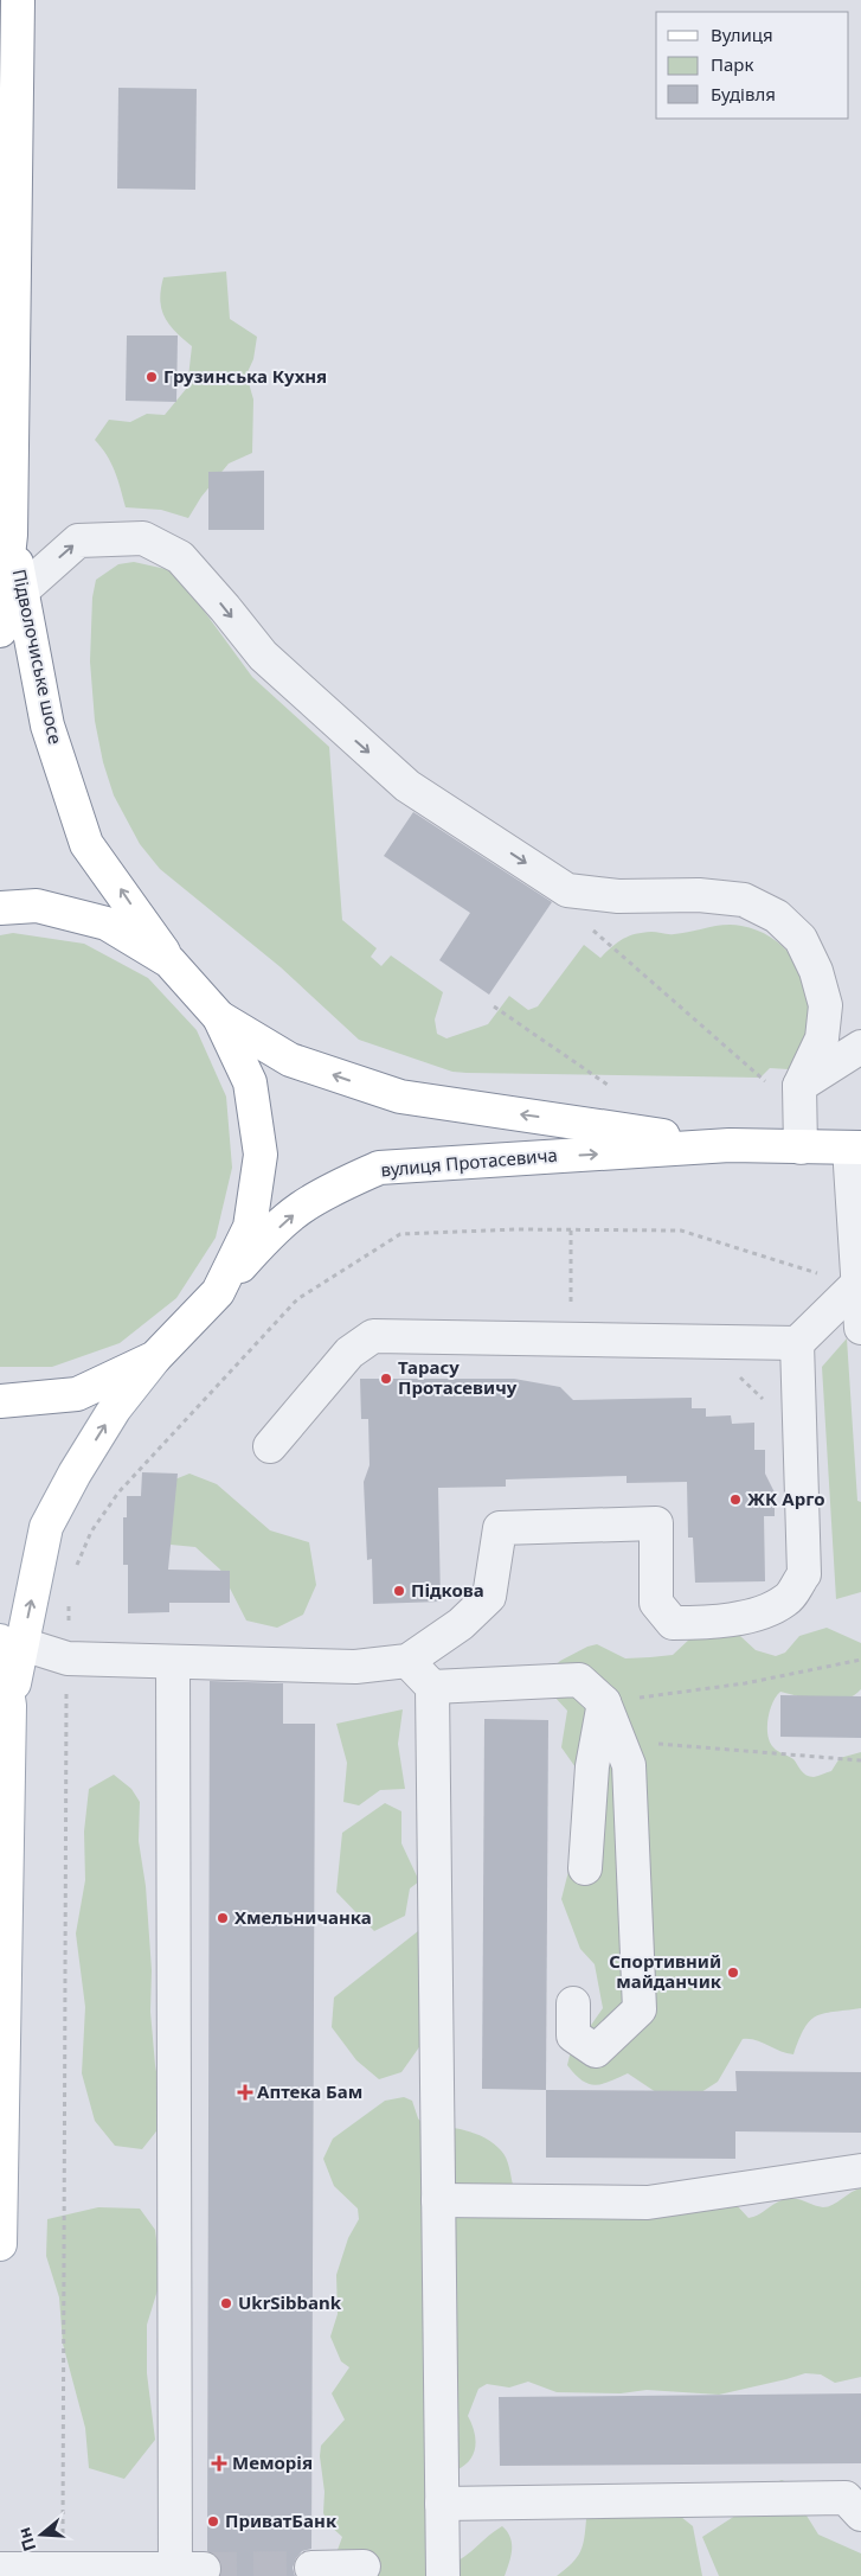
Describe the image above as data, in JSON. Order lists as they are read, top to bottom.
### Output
{
  "streets": {
    "main road": ["Підволочиське шосе", "вулиця Протасевича"]
  },
  "one_way": ["Підволочиське шосе"],
  "places": {
    "other": [
      "Грузинська Кухня",
      "Тарасу Протасевичу",
      "ЖК Арго",
      "Підкова",
      "Хмельничанка",
      "Спортивний майданчик",
      "UkrSibbank",
      "ПриватБанк"
    ],
    "health": ["Аптека Бам", "Меморія"]
  },
  "legend": ["Вулиця", "Парк", "Будівля"],
  "north": "left"
}
